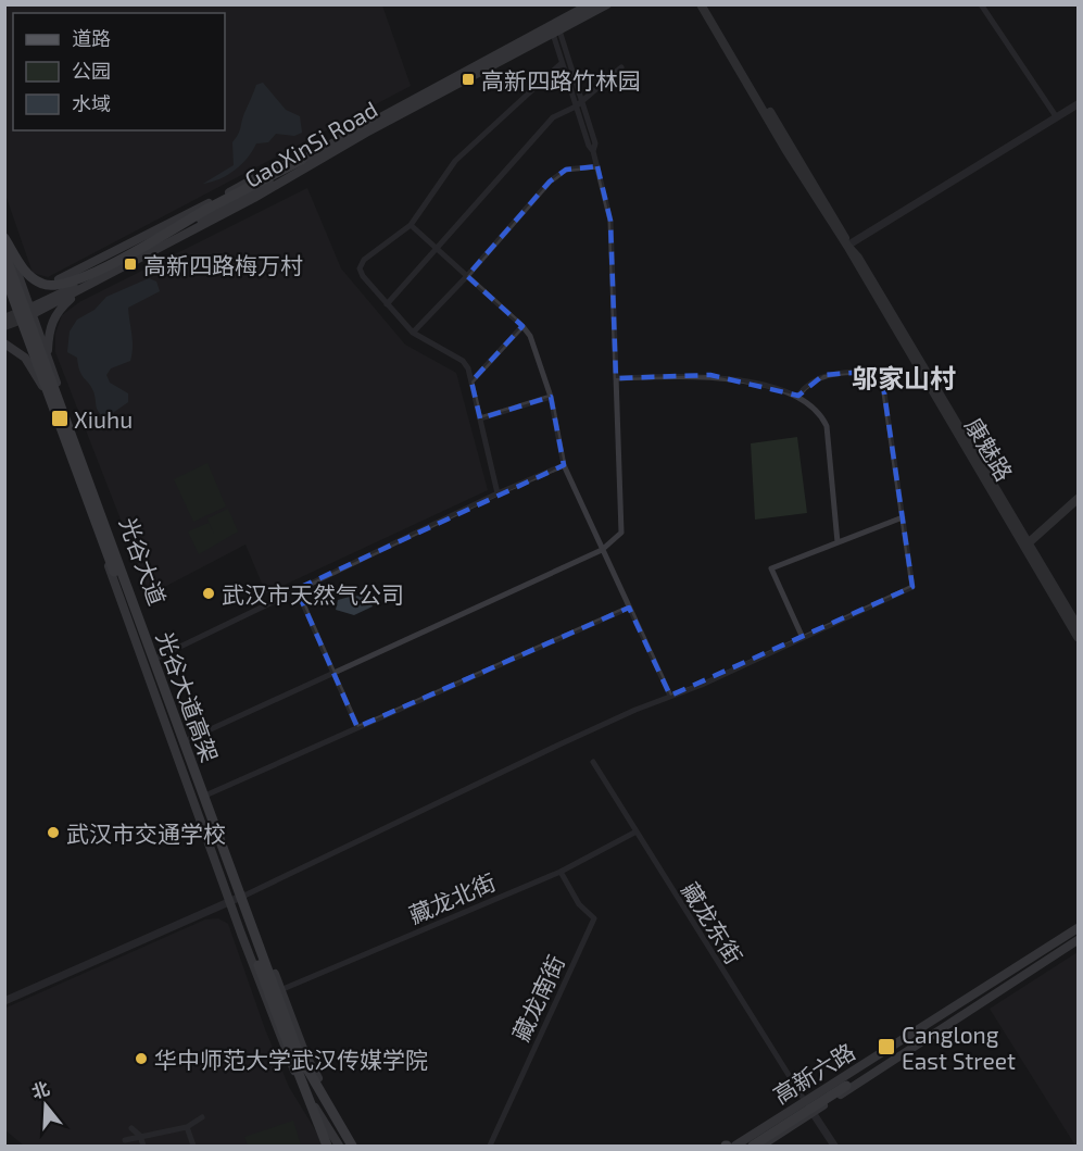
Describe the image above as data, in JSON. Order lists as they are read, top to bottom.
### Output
{
  "streets": {
    "highway": ["光谷大道高架"],
    "main road": [
      "GaoXinSi Road",
      "康魅路",
      "光谷大道",
      "高新六路"
    ],
    "street": ["藏龙北街", "藏龙东街", "藏龙南街"]
  },
  "crossings": [
    ["GaoXinSi Road", "光谷大道"],
    ["GaoXinSi Road", "光谷大道高架"],
    ["光谷大道", "光谷大道高架"],
    ["光谷大道", "藏龙北街"],
    ["藏龙北街", "藏龙东街"],
    ["藏龙北街", "藏龙南街"],
    ["藏龙东街", "高新六路"]
  ],
  "districts": ["邬家山村"],
  "places": {
    "transit": [
      "高新四路竹林园",
      "高新四路梅万村",
      "Xiuhu",
      "Canglong East Street"
    ],
    "other": ["武汉市天然气公司", "武汉市交通学校", "华中师范大学武汉传媒学院"]
  },
  "legend": ["道路", "公园", "水域"],
  "north": "top"
}
